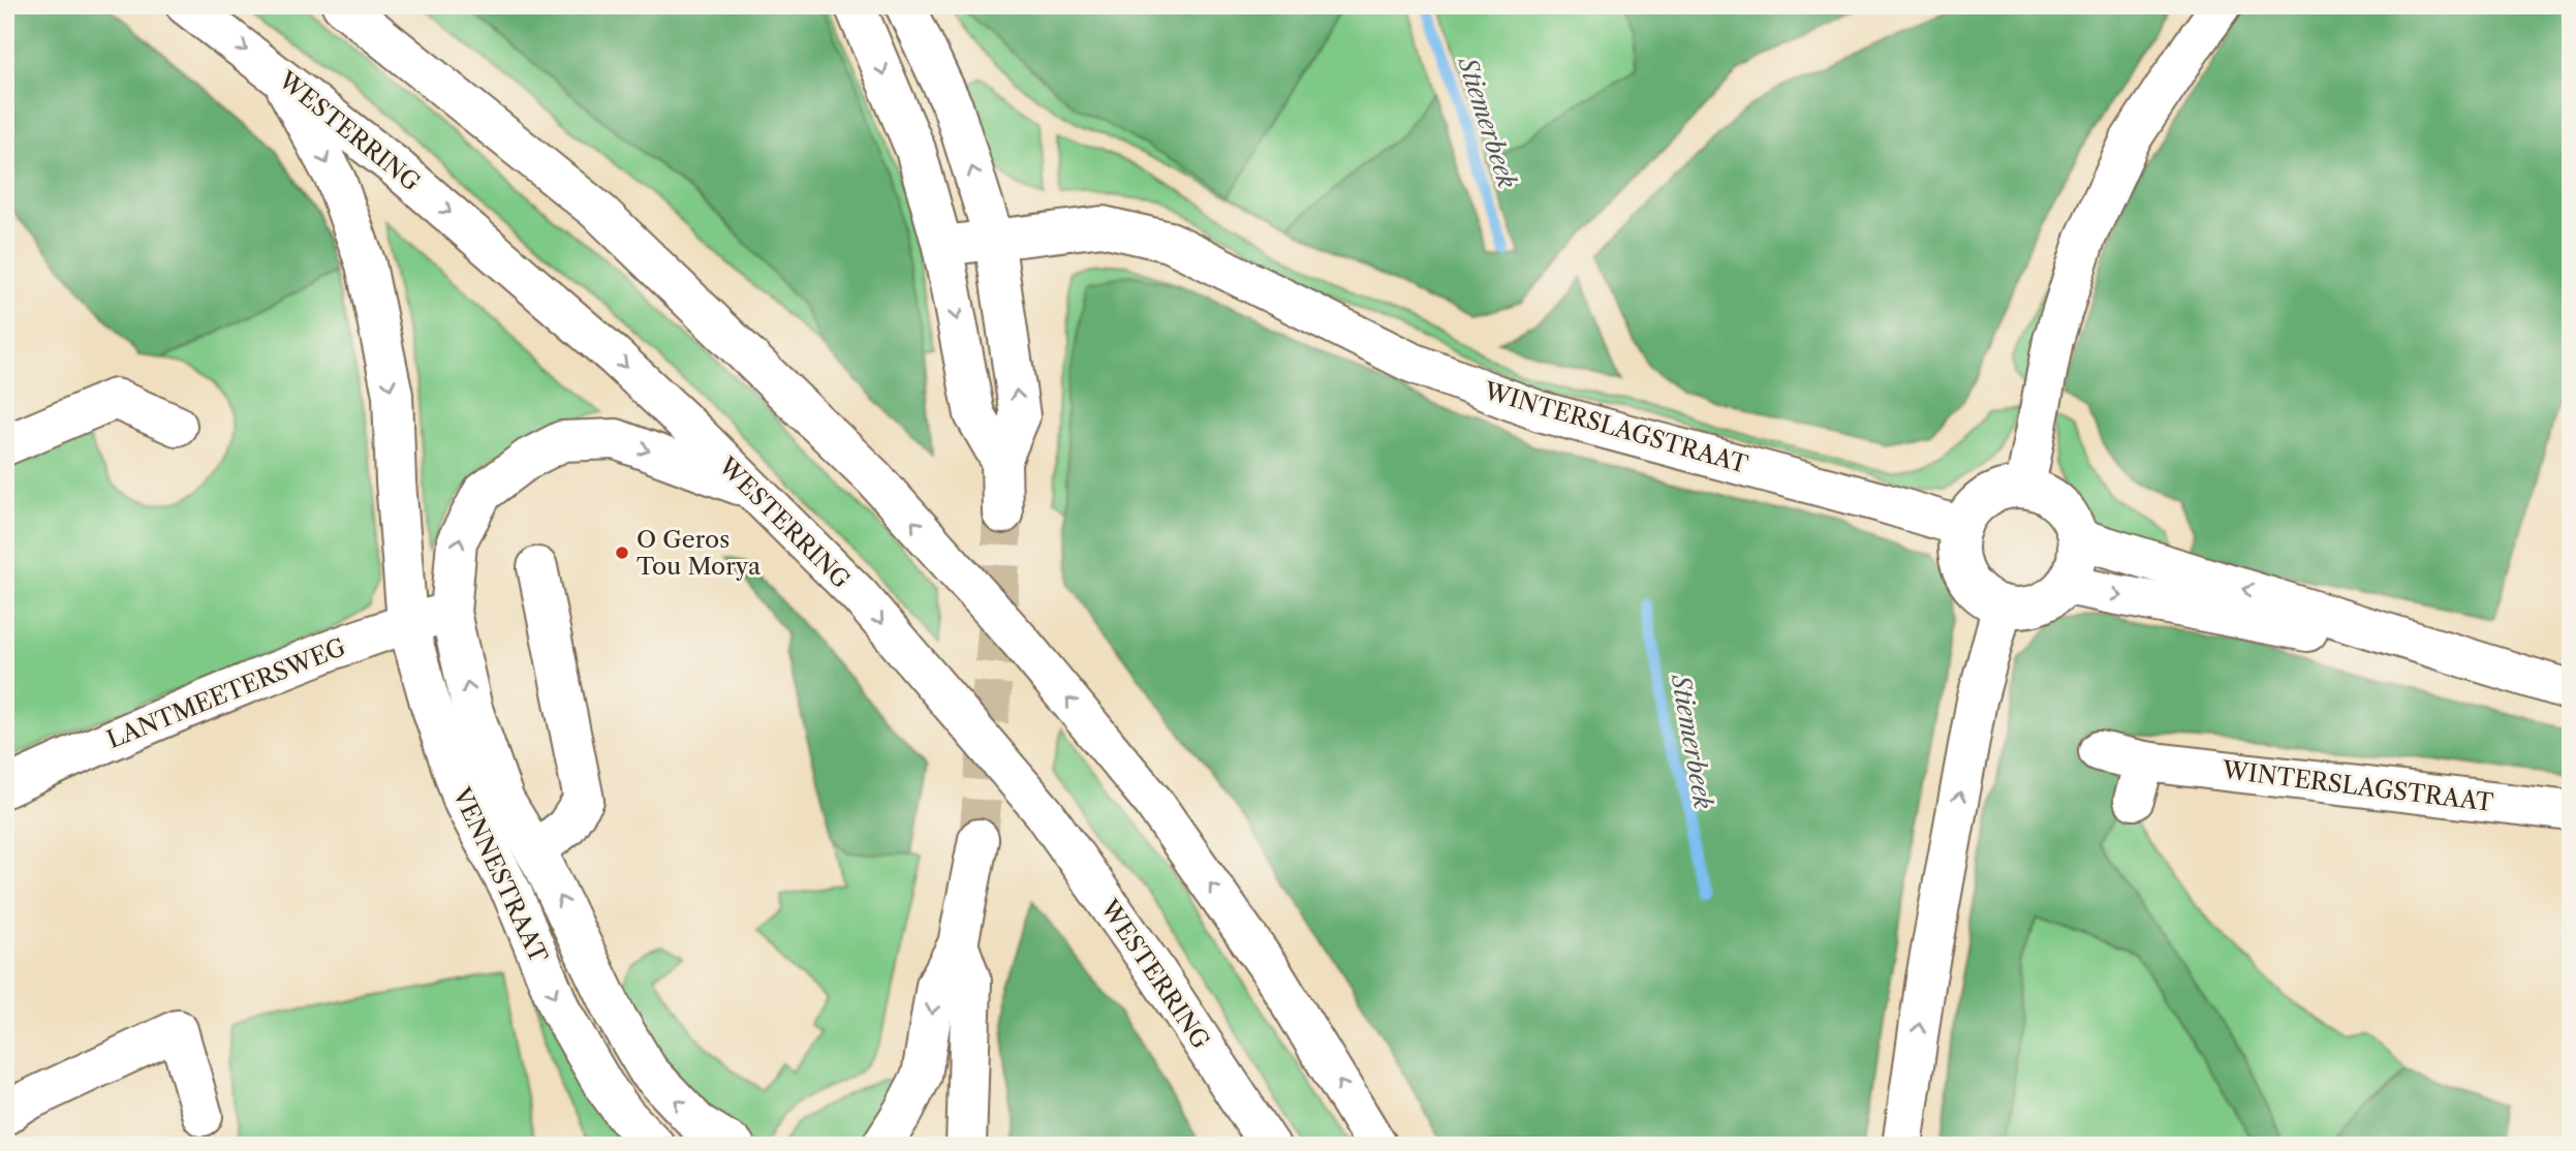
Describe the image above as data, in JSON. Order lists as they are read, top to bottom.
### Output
{
  "streets": {
    "main road": [
      "WESTERRING",
      "WINTERSLAGSTRAAT",
      "LANTMEETERSWEG",
      "VENNESTRAAT"
    ]
  },
  "crossings": [
    ["WESTERRING", "VENNESTRAAT"],
    ["LANTMEETERSWEG", "VENNESTRAAT"]
  ],
  "water": ["Stiemerbeek"],
  "places": ["O Geros Tou Morya"]
}
